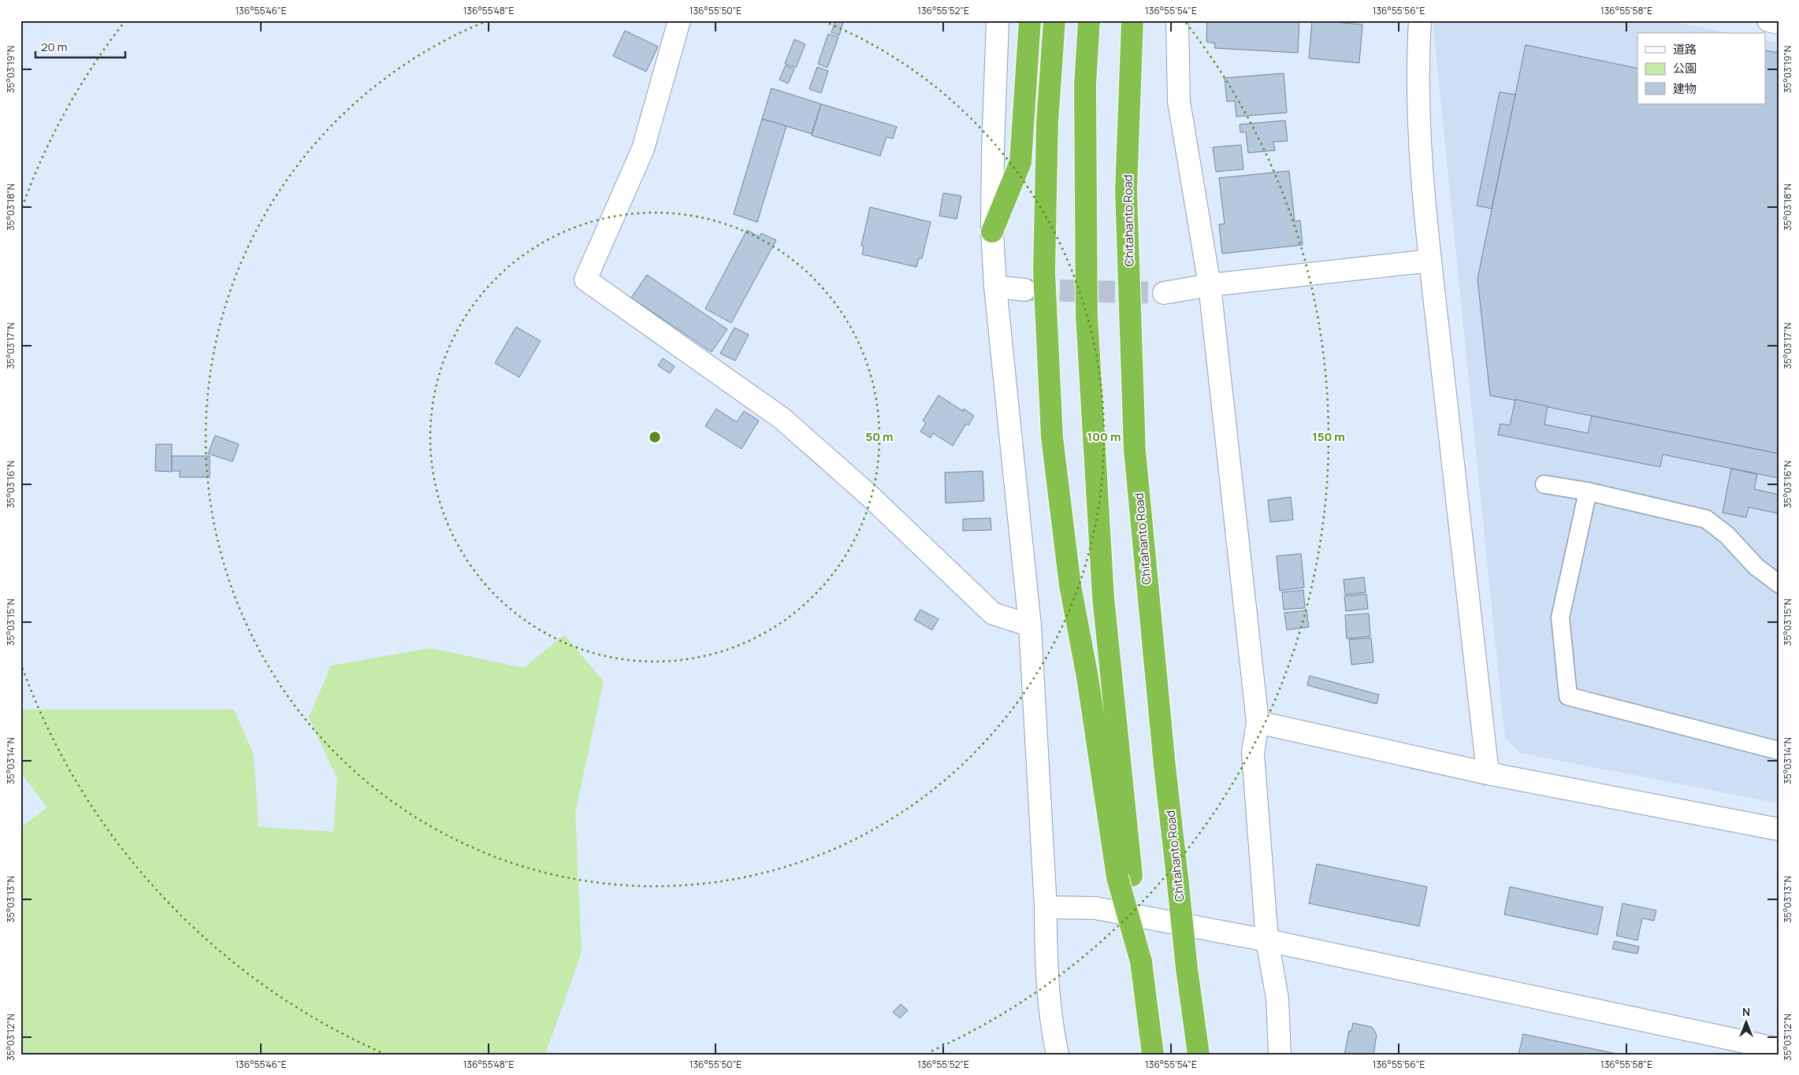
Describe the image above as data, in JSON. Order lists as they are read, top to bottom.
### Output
{
  "streets": {
    "highway": ["Chitahanto Road"]
  },
  "legend": ["道路", "公園", "建物"],
  "scale_bar": "20 m",
  "north": "top",
  "coordinates": [
    "136°55'46\"E",
    "136°55'48\"E",
    "136°55'50\"E",
    "136°55'52\"E",
    "136°55'54\"E",
    "136°55'56\"E",
    "136°55'58\"E",
    "35°03'19\"N",
    "35°03'18\"N",
    "35°03'17\"N",
    "35°03'16\"N",
    "35°03'15\"N",
    "35°03'14\"N",
    "35°03'13\"N",
    "35°03'12\"N"
  ],
  "rings": ["50 m", "100 m", "150 m"]
}
